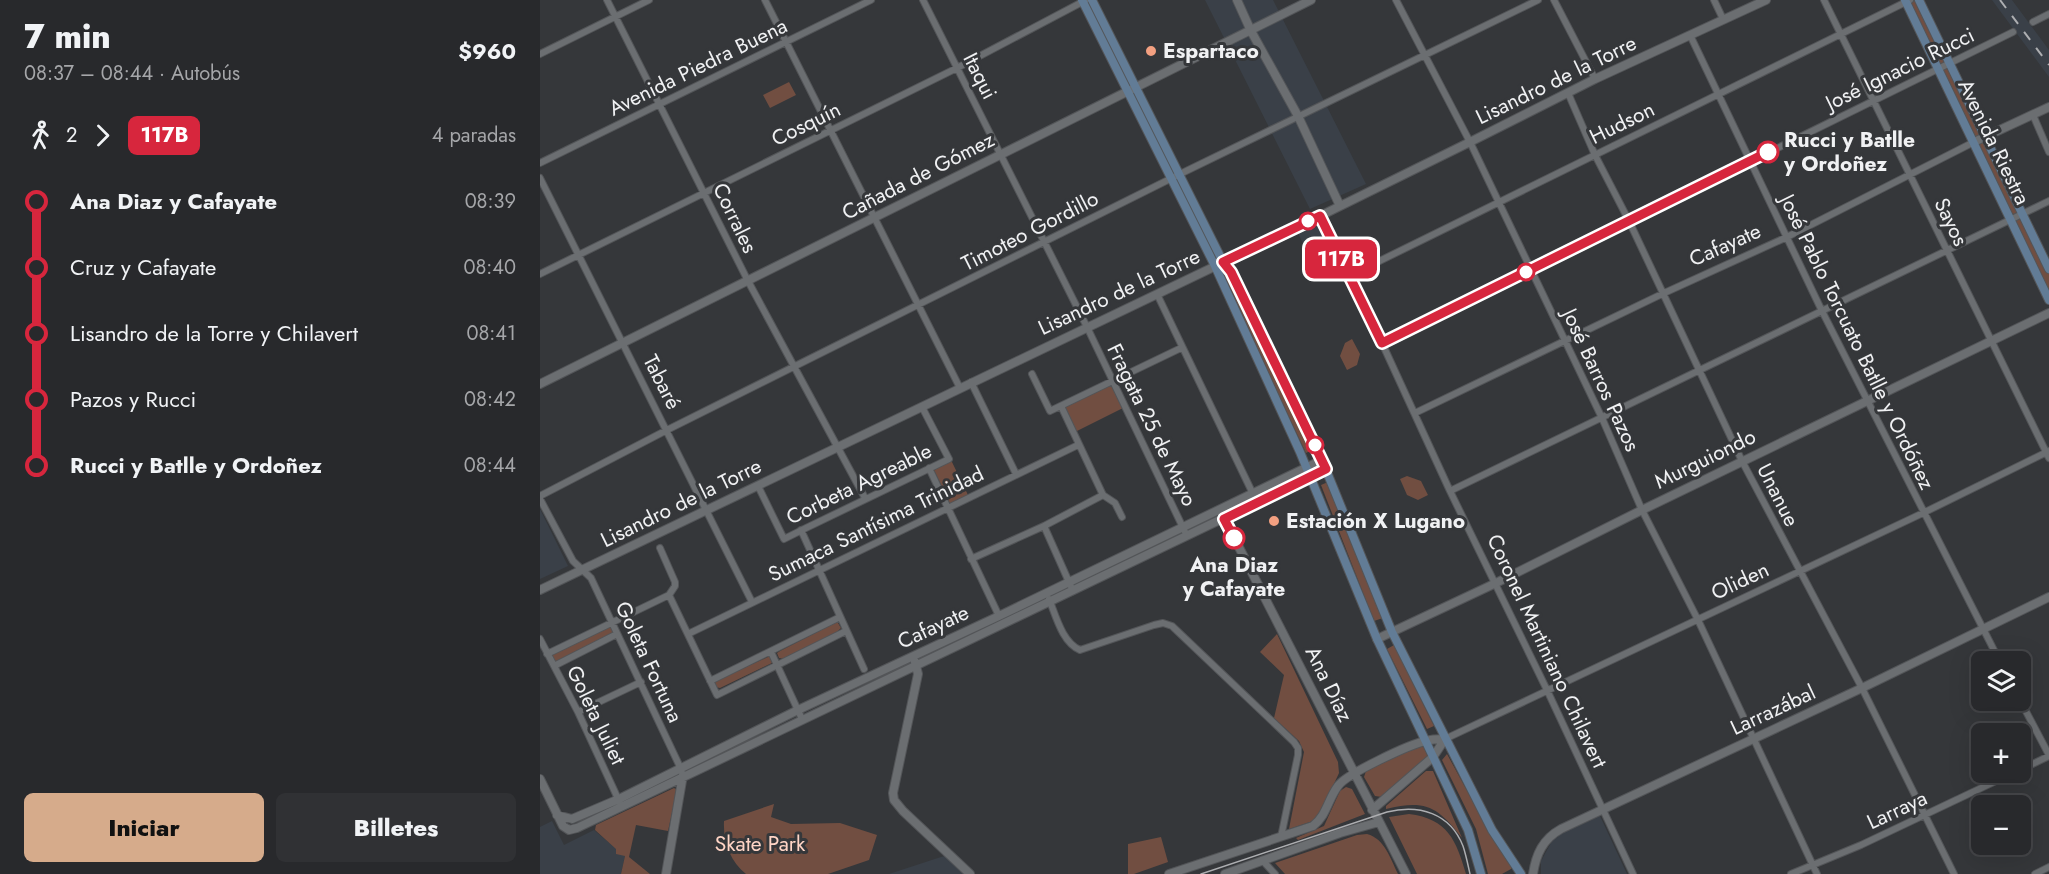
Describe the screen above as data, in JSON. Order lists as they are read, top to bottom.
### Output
{
  "streets": {
    "main road": ["Avenida Riestra"],
    "street": [
      "Avenida Piedra Buena",
      "José Ignacio Rucci",
      "Itaqui",
      "Lisandro de la Torre",
      "Hudson",
      "Cosquín",
      "Cañada de Gómez",
      "Corrales",
      "Sayos",
      "Timoteo Gordillo",
      "Cafayate",
      "José Pablo Torcuato Batlle y Ordóñez",
      "José Barros Pazos",
      "Tabaré",
      "Fragata 25 de Mayo",
      "Murguiondo",
      "Corbeta Agreable",
      "Unanue",
      "Sumaca Santísima Trinidad",
      "Oliden",
      "Coronel Martiniano Chilavert",
      "Goleta Fortuna",
      "Ana Díaz",
      "Larrazábal",
      "Goleta Juliet",
      "Larraya"
    ]
  },
  "crossings": [
    ["Avenida Piedra Buena", "Corrales"],
    ["José Ignacio Rucci", "Avenida Riestra"],
    ["José Ignacio Rucci", "Sayos"],
    ["José Ignacio Rucci", "José Pablo Torcuato Batlle y Ordóñez"],
    ["José Ignacio Rucci", "José Barros Pazos"],
    ["José Ignacio Rucci", "Unanue"],
    ["José Ignacio Rucci", "Coronel Martiniano Chilavert"],
    ["Itaqui", "Lisandro de la Torre"],
    ["Itaqui", "Cosquín"],
    ["Itaqui", "Cañada de Gómez"],
    ["Itaqui", "Timoteo Gordillo"],
    ["Itaqui", "Fragata 25 de Mayo"],
    ["Lisandro de la Torre", "Corrales"],
    ["Lisandro de la Torre", "José Pablo Torcuato Batlle y Ordóñez"],
    ["Lisandro de la Torre", "José Barros Pazos"],
    ["Lisandro de la Torre", "Tabaré"],
    ["Lisandro de la Torre", "Fragata 25 de Mayo"],
    ["Lisandro de la Torre", "Corbeta Agreable"],
    ["Lisandro de la Torre", "Unanue"],
    ["Lisandro de la Torre", "Coronel Martiniano Chilavert"],
    ["Lisandro de la Torre", "Goleta Fortuna"],
    ["Hudson", "Avenida Riestra"],
    ["Hudson", "Sayos"],
    ["Hudson", "José Pablo Torcuato Batlle y Ordóñez"],
    ["Hudson", "José Barros Pazos"],
    ["Hudson", "Unanue"],
    ["Hudson", "Coronel Martiniano Chilavert"],
    ["Cosquín", "Corrales"],
    ["Cosquín", "Tabaré"],
    ["Avenida Riestra", "Cafayate"],
    ["Cañada de Gómez", "Corrales"],
    ["Cañada de Gómez", "Tabaré"],
    ["Corrales", "Timoteo Gordillo"],
    ["Corrales", "Corbeta Agreable"],
    ["Sayos", "Cafayate"],
    ["Sayos", "Murguiondo"],
    ["Sayos", "Oliden"],
    ["Timoteo Gordillo", "José Barros Pazos"],
    ["Timoteo Gordillo", "Tabaré"],
    ["Timoteo Gordillo", "Goleta Fortuna"],
    ["Cafayate", "José Pablo Torcuato Batlle y Ordóñez"],
    ["Cafayate", "José Barros Pazos"],
    ["Cafayate", "Fragata 25 de Mayo"],
    ["Cafayate", "Unanue"],
    ["Cafayate", "Coronel Martiniano Chilavert"],
    ["Cafayate", "Goleta Fortuna"],
    ["Cafayate", "Ana Díaz"],
    ["Cafayate", "Goleta Juliet"],
    ["José Pablo Torcuato Batlle y Ordóñez", "Murguiondo"],
    ["José Pablo Torcuato Batlle y Ordóñez", "Oliden"],
    ["José Pablo Torcuato Batlle y Ordóñez", "Larrazábal"],
    ["José Barros Pazos", "Murguiondo"],
    ["José Barros Pazos", "Oliden"],
    ["José Barros Pazos", "Larrazábal"],
    ["José Barros Pazos", "Larraya"],
    ["Tabaré", "Sumaca Santísima Trinidad"],
    ["Murguiondo", "Unanue"],
    ["Murguiondo", "Coronel Martiniano Chilavert"],
    ["Unanue", "Oliden"],
    ["Unanue", "Larrazábal"],
    ["Unanue", "Larraya"],
    ["Oliden", "Coronel Martiniano Chilavert"],
    ["Coronel Martiniano Chilavert", "Larrazábal"]
  ],
  "parks": ["Skate Park"],
  "places": [
    "Espartaco",
    "Rucci y Batlle y Ordoñez",
    "Estación X Lugano",
    "Ana Diaz y Cafayate"
  ],
  "lines": ["bus line 117B"],
  "page": {
    "heading": ["7 min", "08:37 – 08:44 · Autobús", "$960"],
    "on_map": "117B",
    "legs": ["2", "117B", "4 paradas"],
    "list": [
      {
        "name": "Ana Diaz y Cafayate",
        "value": "08:39"
      },
      {
        "name": "Cruz y Cafayate",
        "value": "08:40"
      },
      {
        "name": "Lisandro de la Torre y Chilavert",
        "value": "08:41"
      },
      {
        "name": "Pazos y Rucci",
        "value": "08:42"
      },
      {
        "name": "Rucci y Batlle y Ordoñez",
        "value": "08:44"
      }
    ],
    "map_buttons": ["+", "−"],
    "buttons": ["Iniciar", "Billetes"]
  }
}
